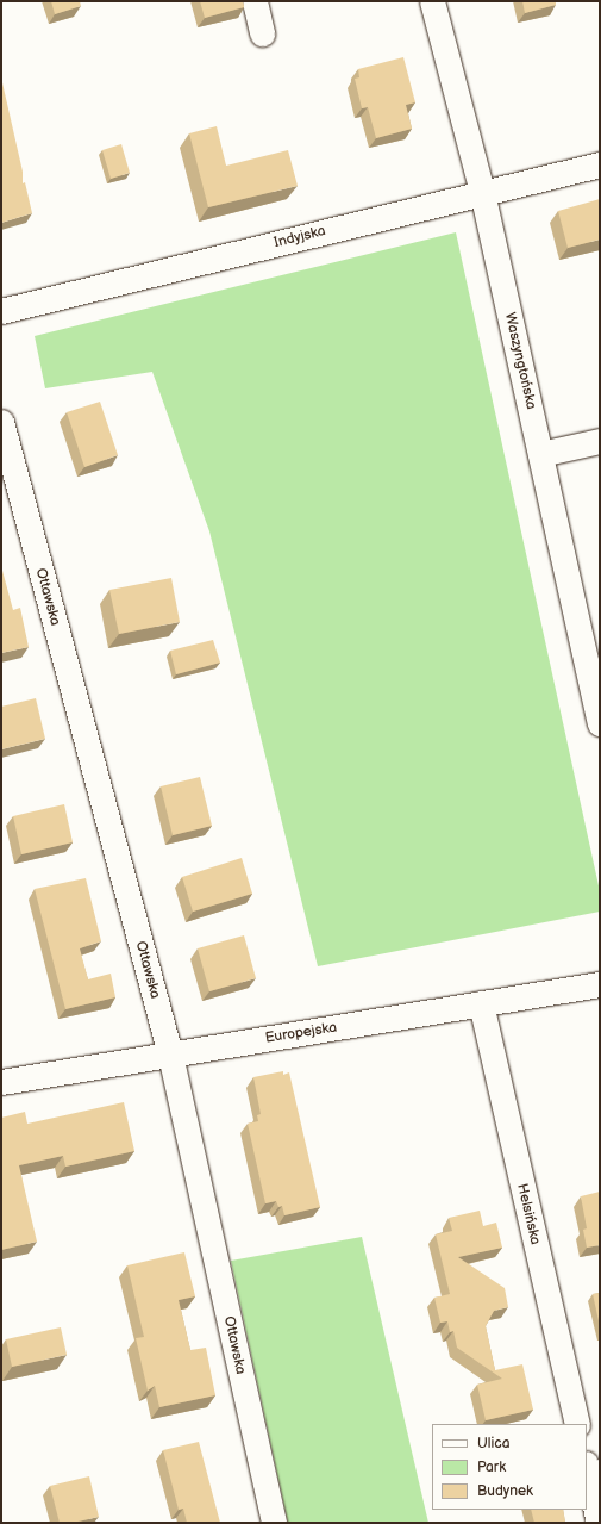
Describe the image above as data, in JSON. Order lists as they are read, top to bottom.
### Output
{
  "streets": {
    "street": [
      "Indyjska",
      "Waszyngtońska",
      "Ottawska",
      "Europejska",
      "Helsińska"
    ]
  },
  "crossings": [
    ["Indyjska", "Waszyngtońska"],
    ["Ottawska", "Europejska"],
    ["Europejska", "Helsińska"]
  ],
  "legend": ["Ulica", "Park", "Budynek"]
}
